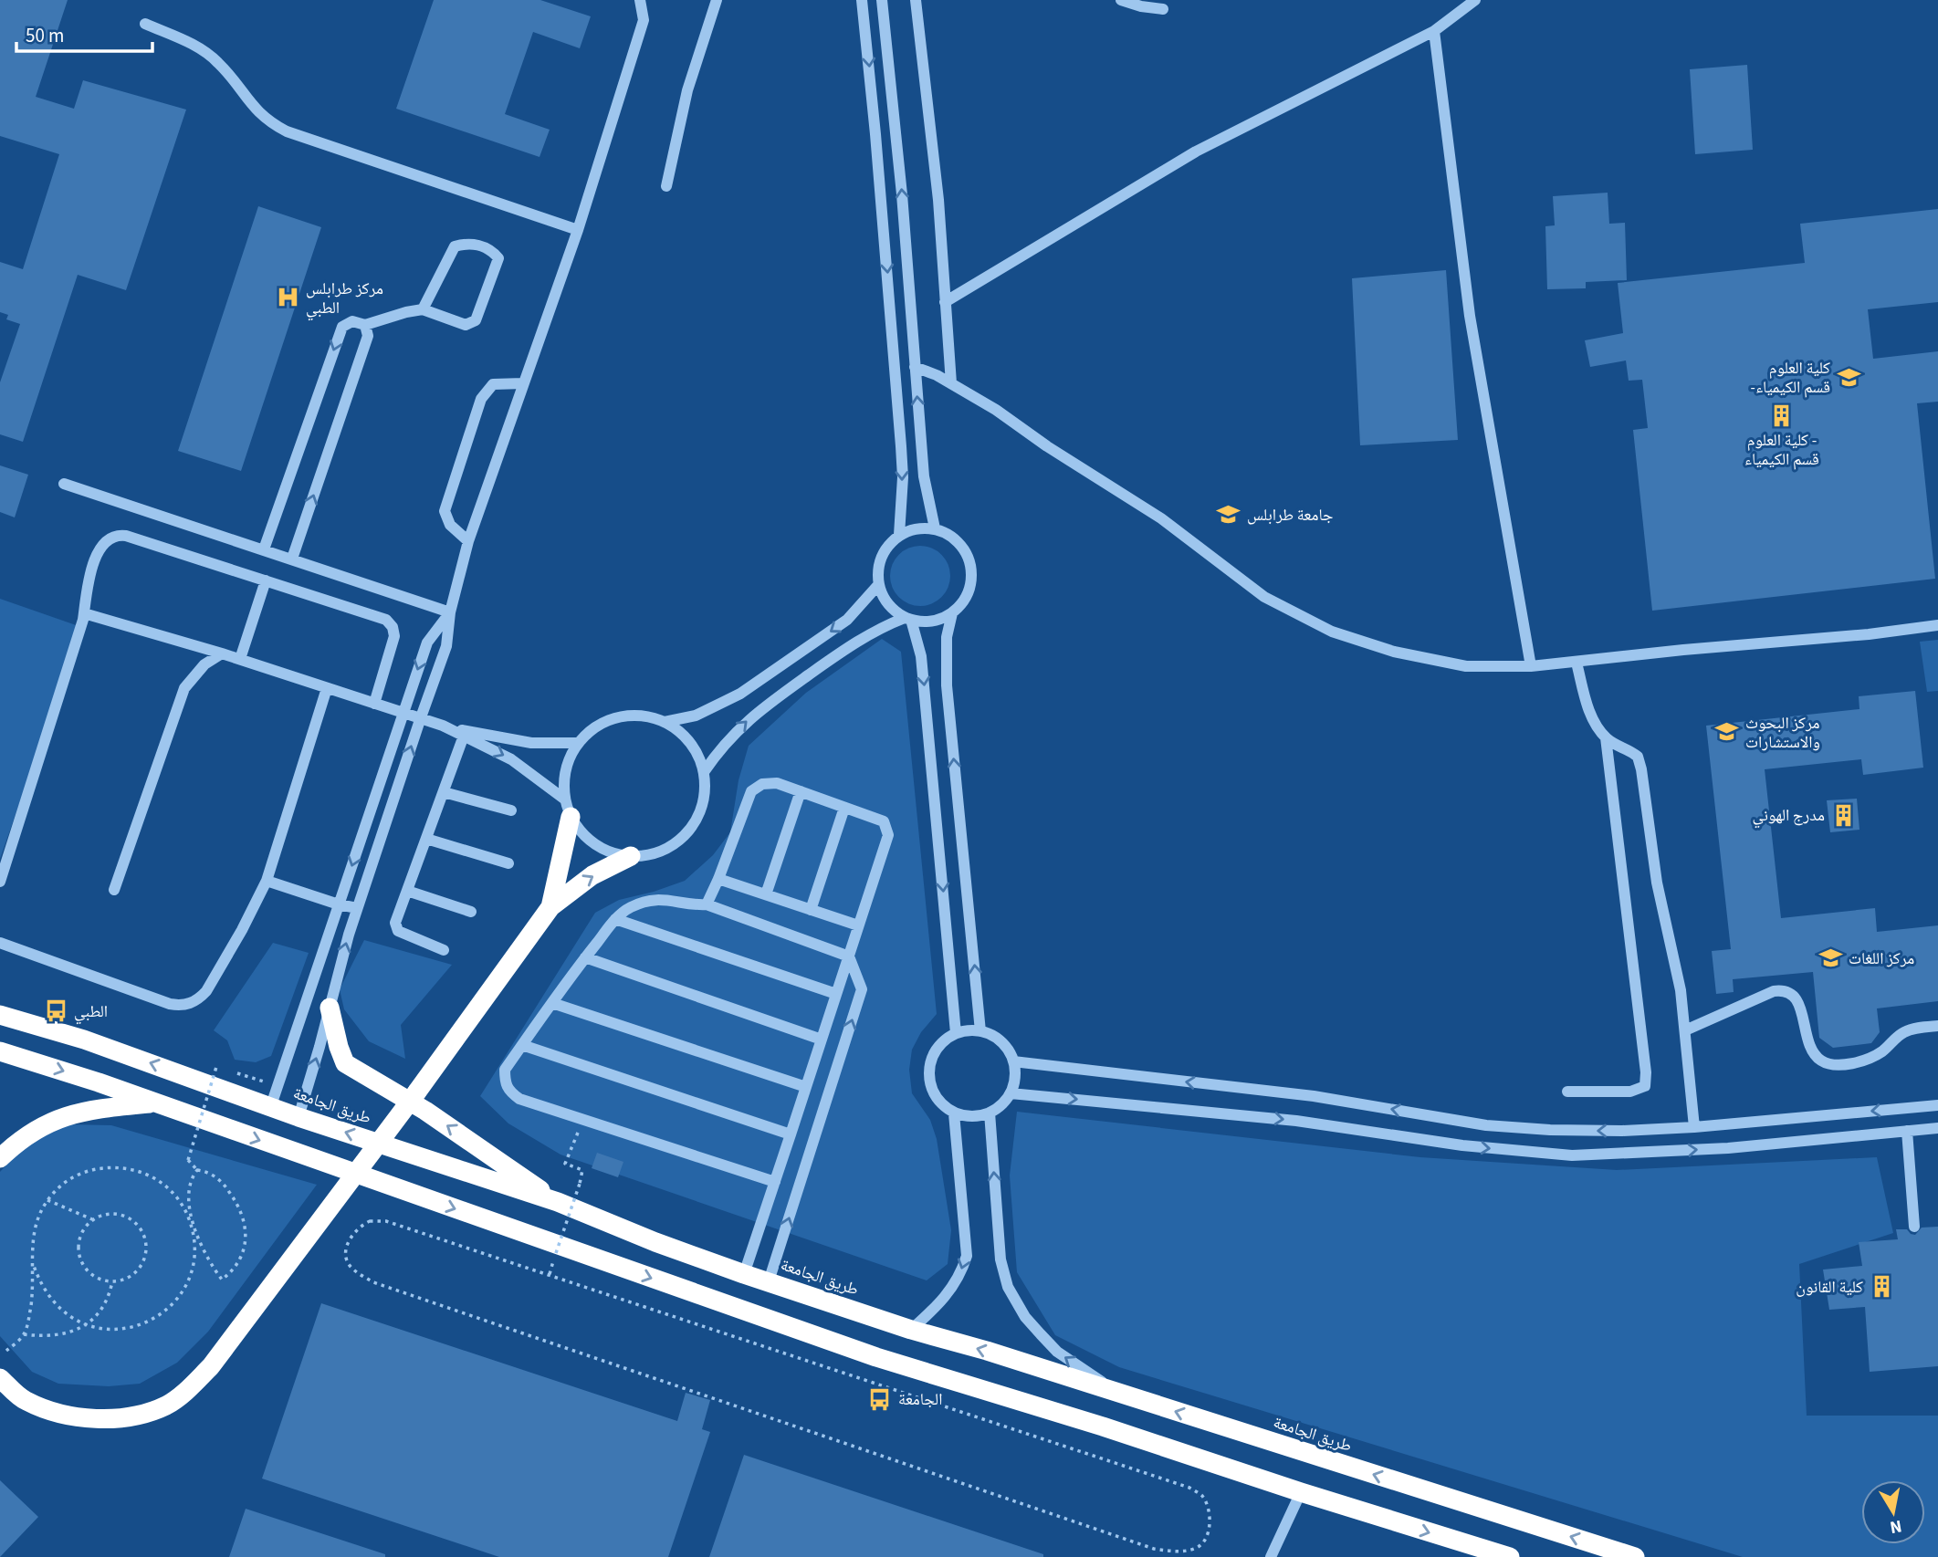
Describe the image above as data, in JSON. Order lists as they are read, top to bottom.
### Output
{
  "streets": {
    "highway": ["طريق الجامعة"]
  },
  "places": {
    "hospital": ["مركز طرابلس الطبي"],
    "school or university": [
      "كلية العلوم -قسم الكيمياء",
      "جامعة طرابلس",
      "مركز البحوث والاستشارات",
      "مركز اللغات"
    ],
    "building": ["كلية العلوم - قسم الكيمياء", "مدرج الهوني", "كلية القانون"],
    "bus stop": ["الطبي", "الجامعة"]
  },
  "scale_bar": "50 m",
  "north": "bottom"
}
